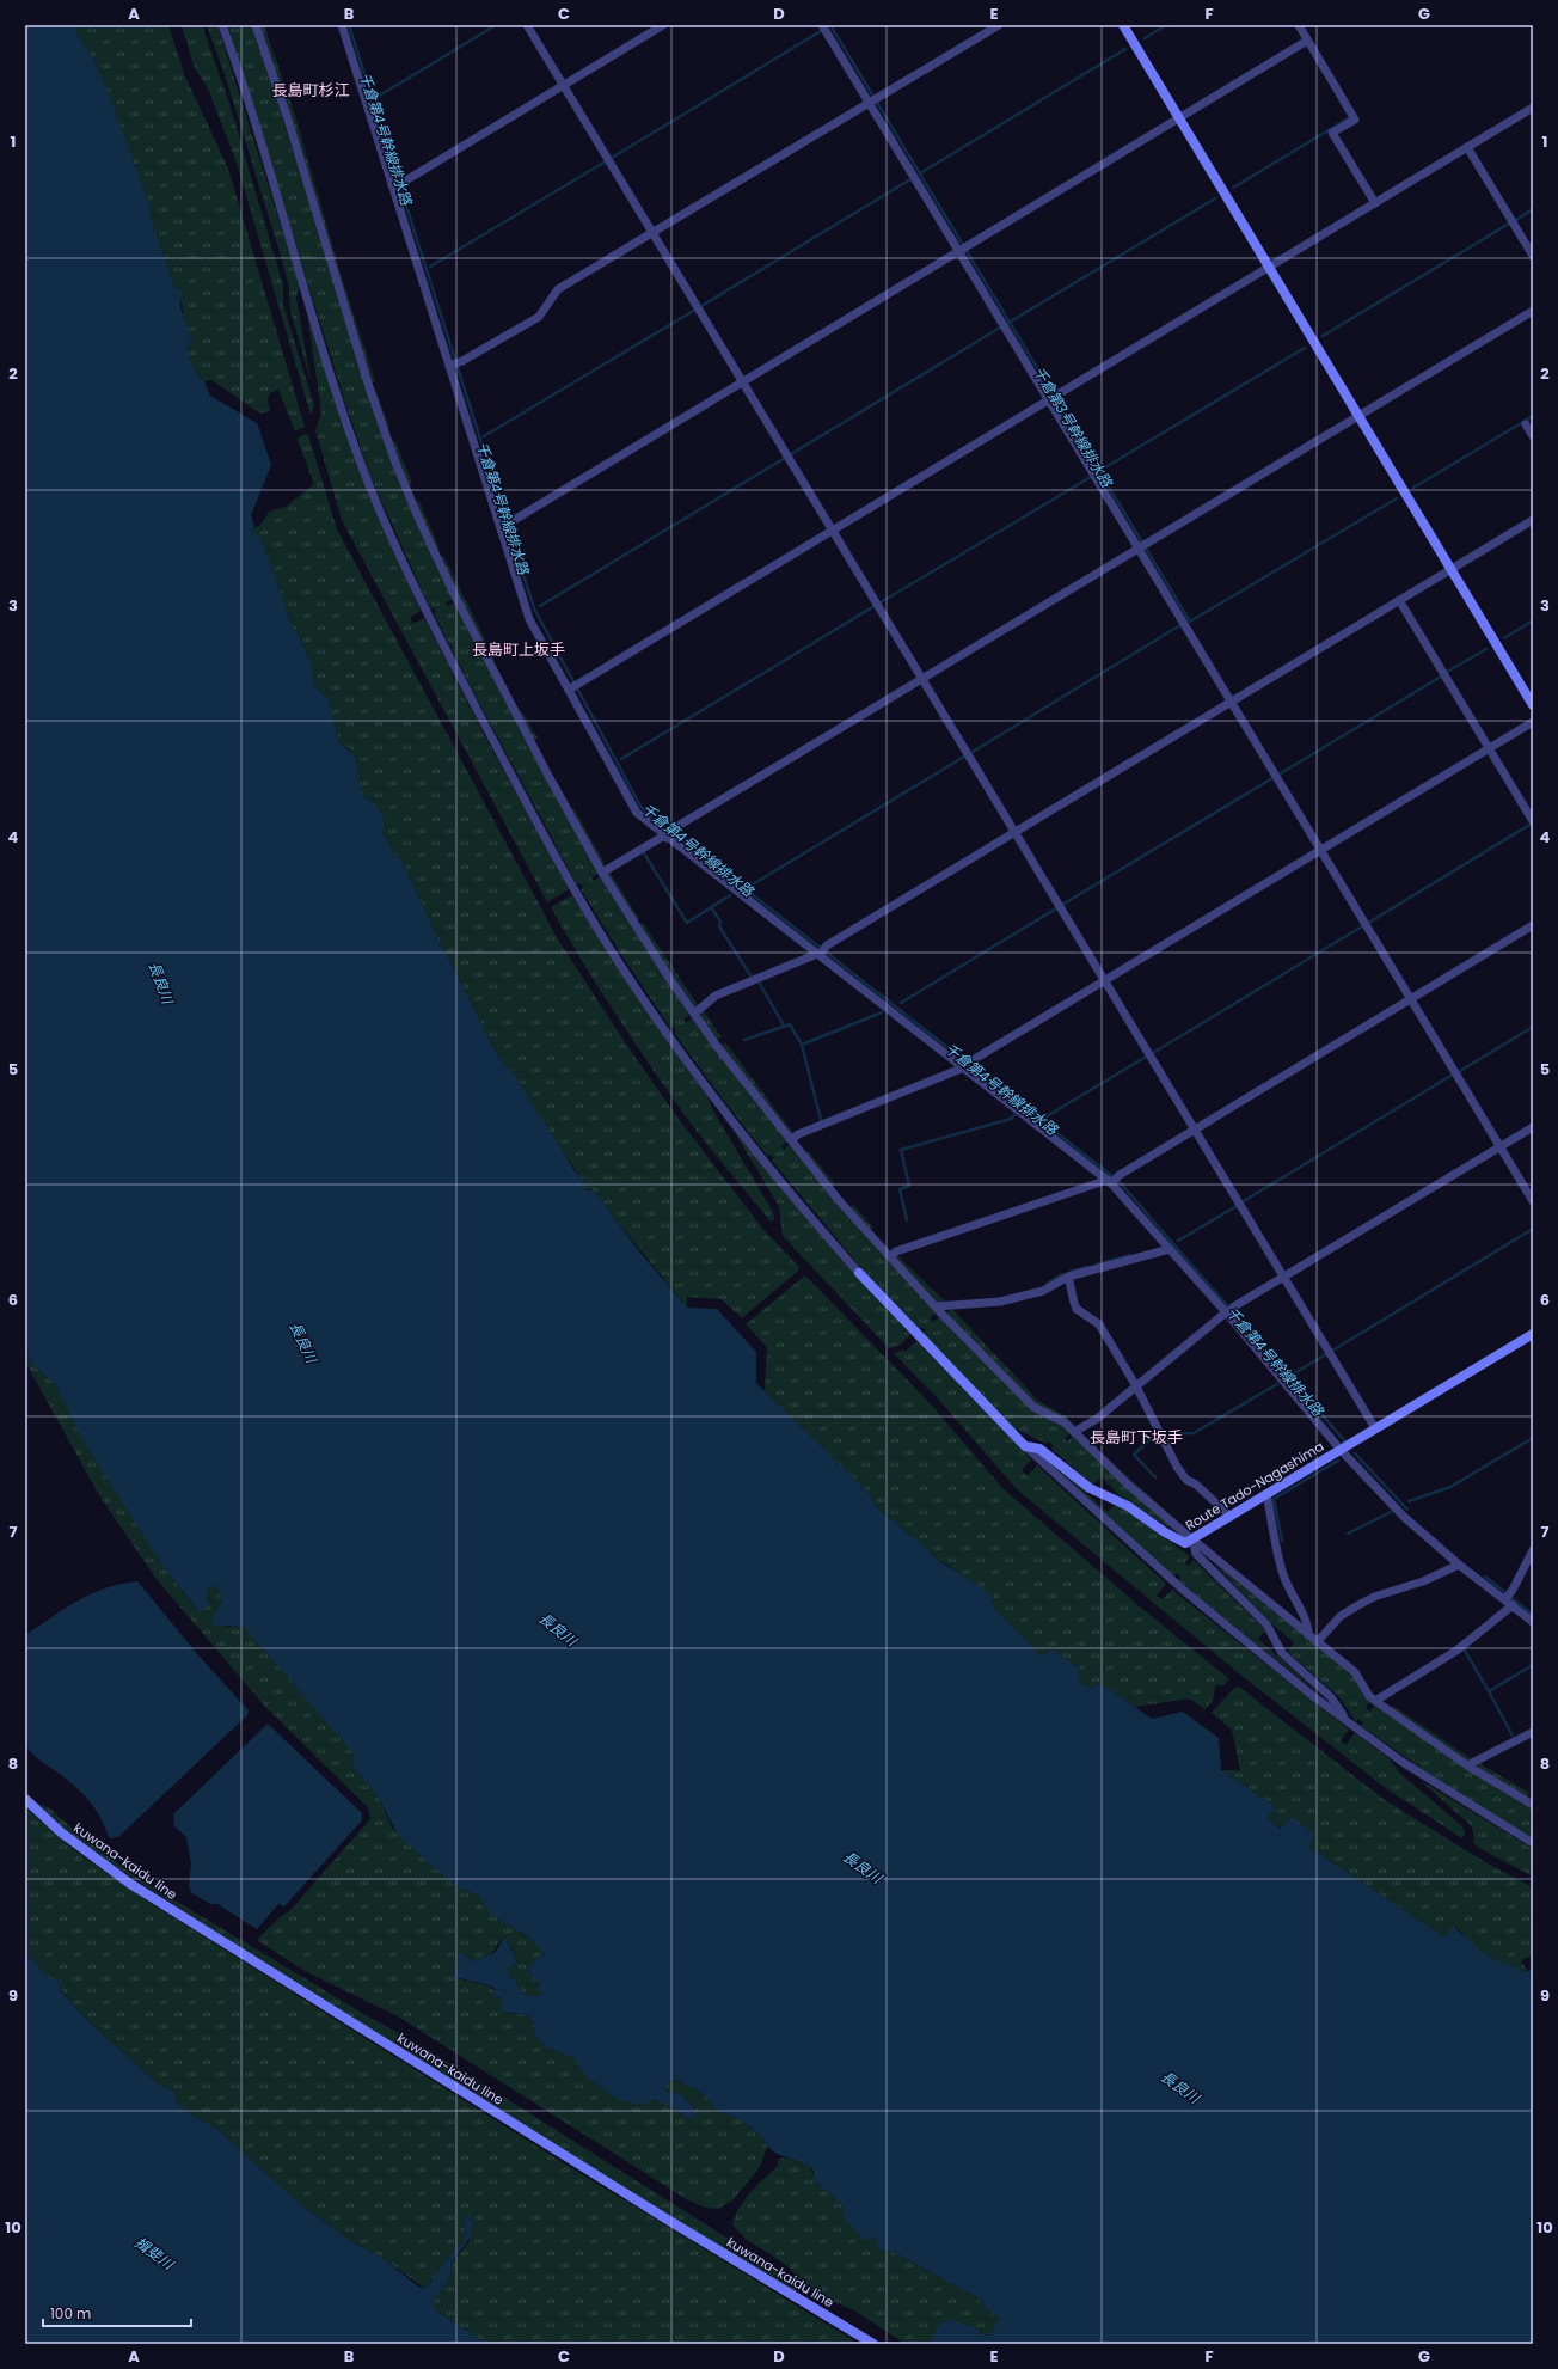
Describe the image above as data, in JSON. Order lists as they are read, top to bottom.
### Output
{
  "streets": {
    "main road": ["Route Tado-Nagashima", "kuwana-kaidu line"]
  },
  "districts": ["長島町杉江", "長島町上坂手", "長島町下坂手"],
  "water": [
    "千倉第4号幹線排水路",
    "千倉第3号幹線排水路",
    "長良川",
    "揖斐川"
  ],
  "scale_bar": "100 m",
  "grid": {
    "columns": [
      "A",
      "B",
      "C",
      "D",
      "E",
      "F",
      "G"
    ],
    "rows": [
      "1",
      "2",
      "3",
      "4",
      "5",
      "6",
      "7",
      "8",
      "9",
      "10"
    ]
  }
}
